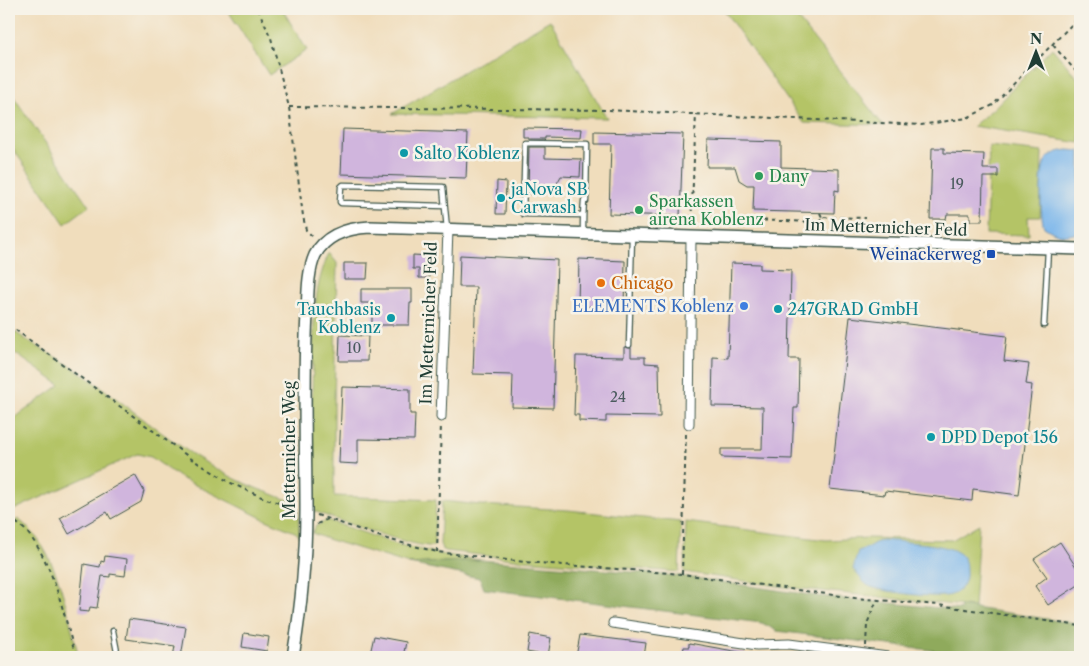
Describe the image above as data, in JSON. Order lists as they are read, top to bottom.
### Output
{
  "streets": {
    "street": ["Im Metternicher Feld", "Metternicher Weg"]
  },
  "crossings": [
    ["Im Metternicher Feld", "Metternicher Weg"]
  ],
  "places": {
    "other": [
      "Salto Koblenz",
      "Dany",
      "jaNova SB Carwash",
      "Sparkassen airena Koblenz",
      "Chicago",
      "ELEMENTS Koblenz",
      "247GRAD GmbH",
      "Tauchbasis Koblenz",
      "DPD Depot 156"
    ],
    "transit": ["Weinackerweg"]
  },
  "house_numbers": ["19", "10", "24"],
  "north": "top"
}
